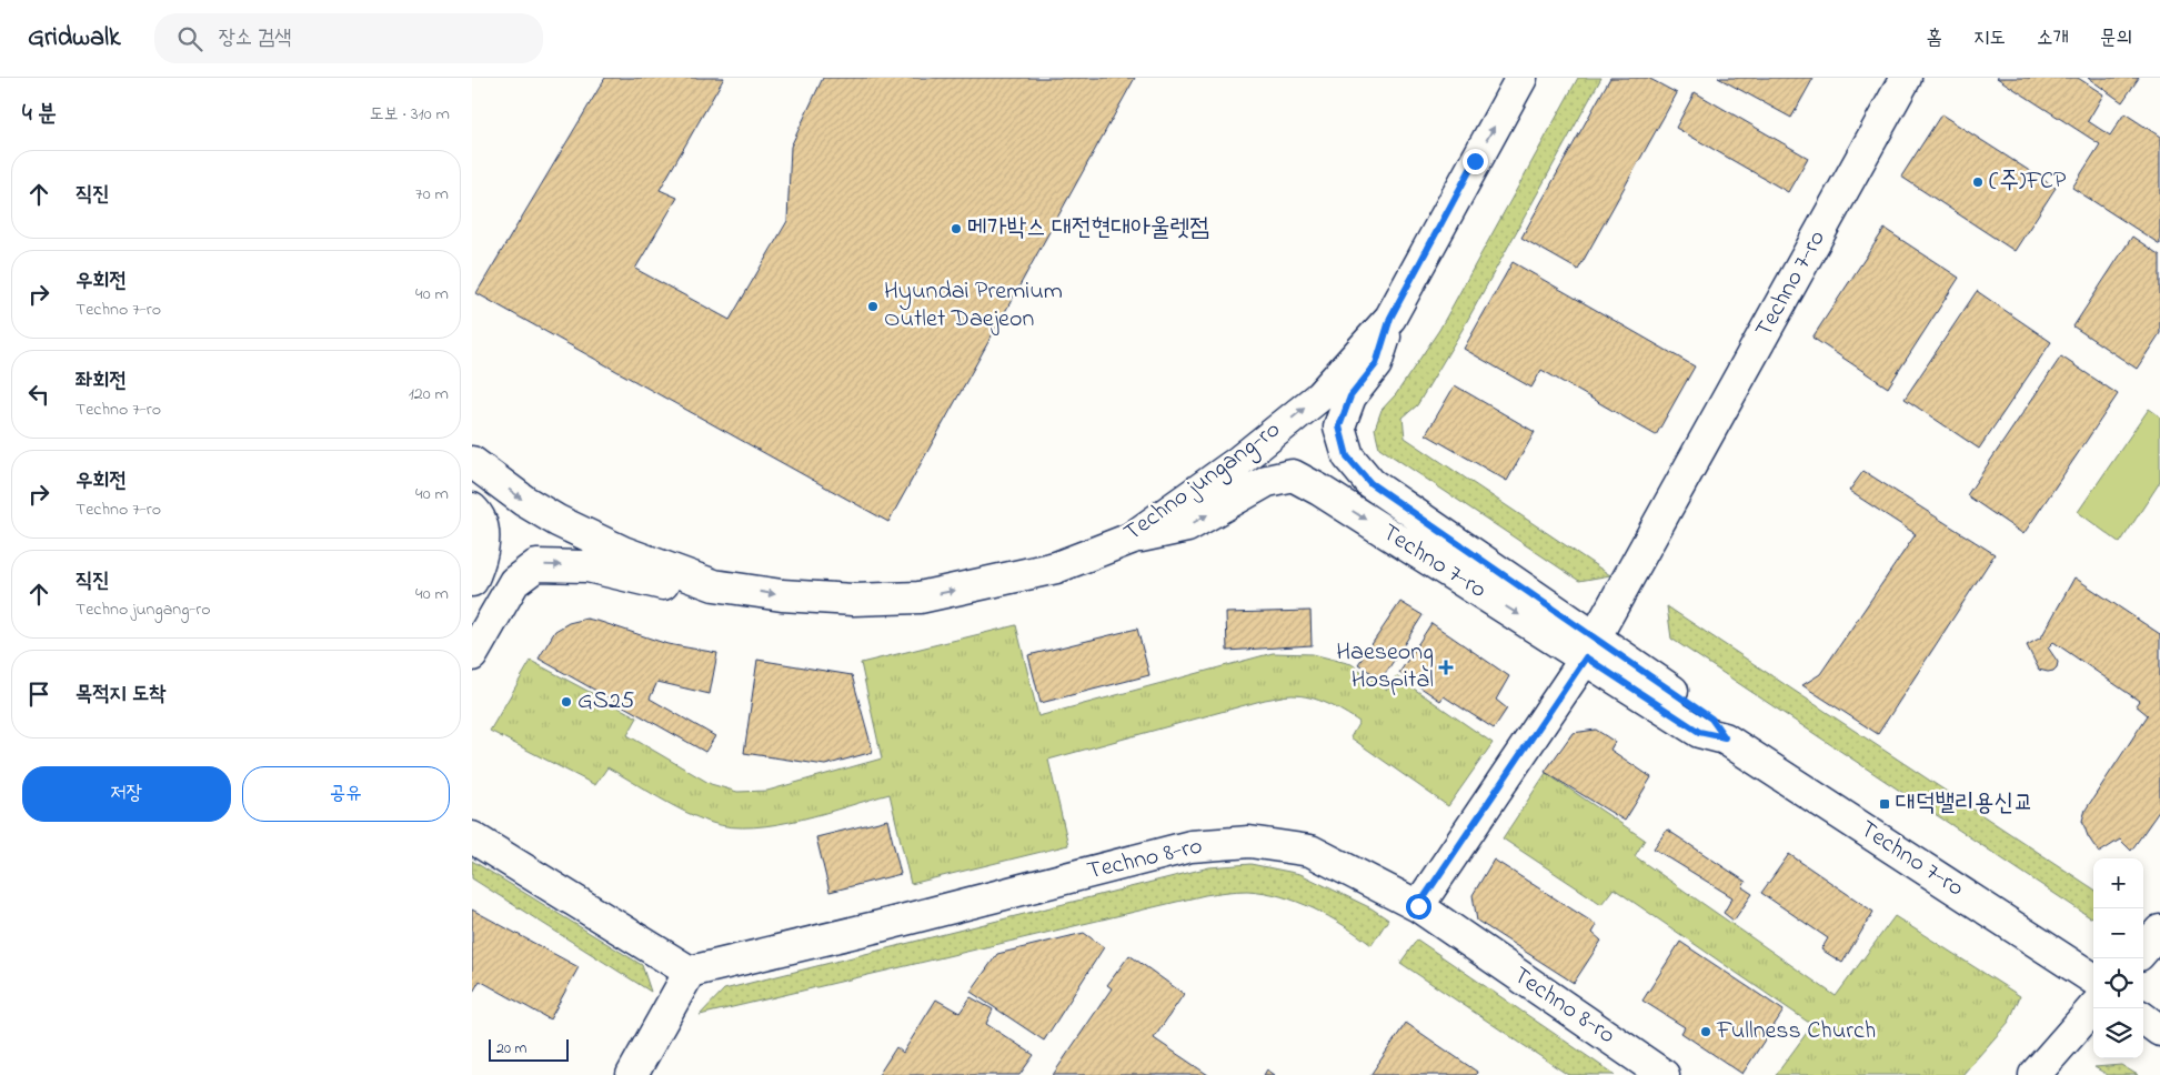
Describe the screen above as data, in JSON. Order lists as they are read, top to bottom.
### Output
{
  "streets": {
    "main road": ["Techno 7-ro", "Techno jungang-ro", "Techno 8-ro"]
  },
  "crossings": [
    ["Techno 7-ro", "Techno jungang-ro"]
  ],
  "one_way": ["Techno jungang-ro"],
  "places": {
    "other": [
      "(주)FCP",
      "메가박스 대전현대아울렛점",
      "Hyundai Premium Outlet Daejeon",
      "GS25",
      "Fullness Church"
    ],
    "health": ["Haeseong Hospital"],
    "transit": ["대덕밸리용신교"]
  },
  "scale_bar": "20 m",
  "page": {
    "header": "Gridwalk",
    "search": "장소 검색",
    "nav": [
      "홈",
      "지도",
      "소개",
      "문의"
    ],
    "heading": ["4 분", "도보 · 310 m"],
    "list": [
      ["직진", "70 m"],
      ["우회전", "Techno 7-ro", "40 m"],
      ["좌회전", "Techno 7-ro", "120 m"],
      ["우회전", "Techno 7-ro", "40 m"],
      ["직진", "Techno jungang-ro", "40 m"],
      "목적지 도착"
    ],
    "buttons": ["저장", "공유"],
    "map_buttons": ["+", "−"],
    "scale": "20 m"
  }
}
